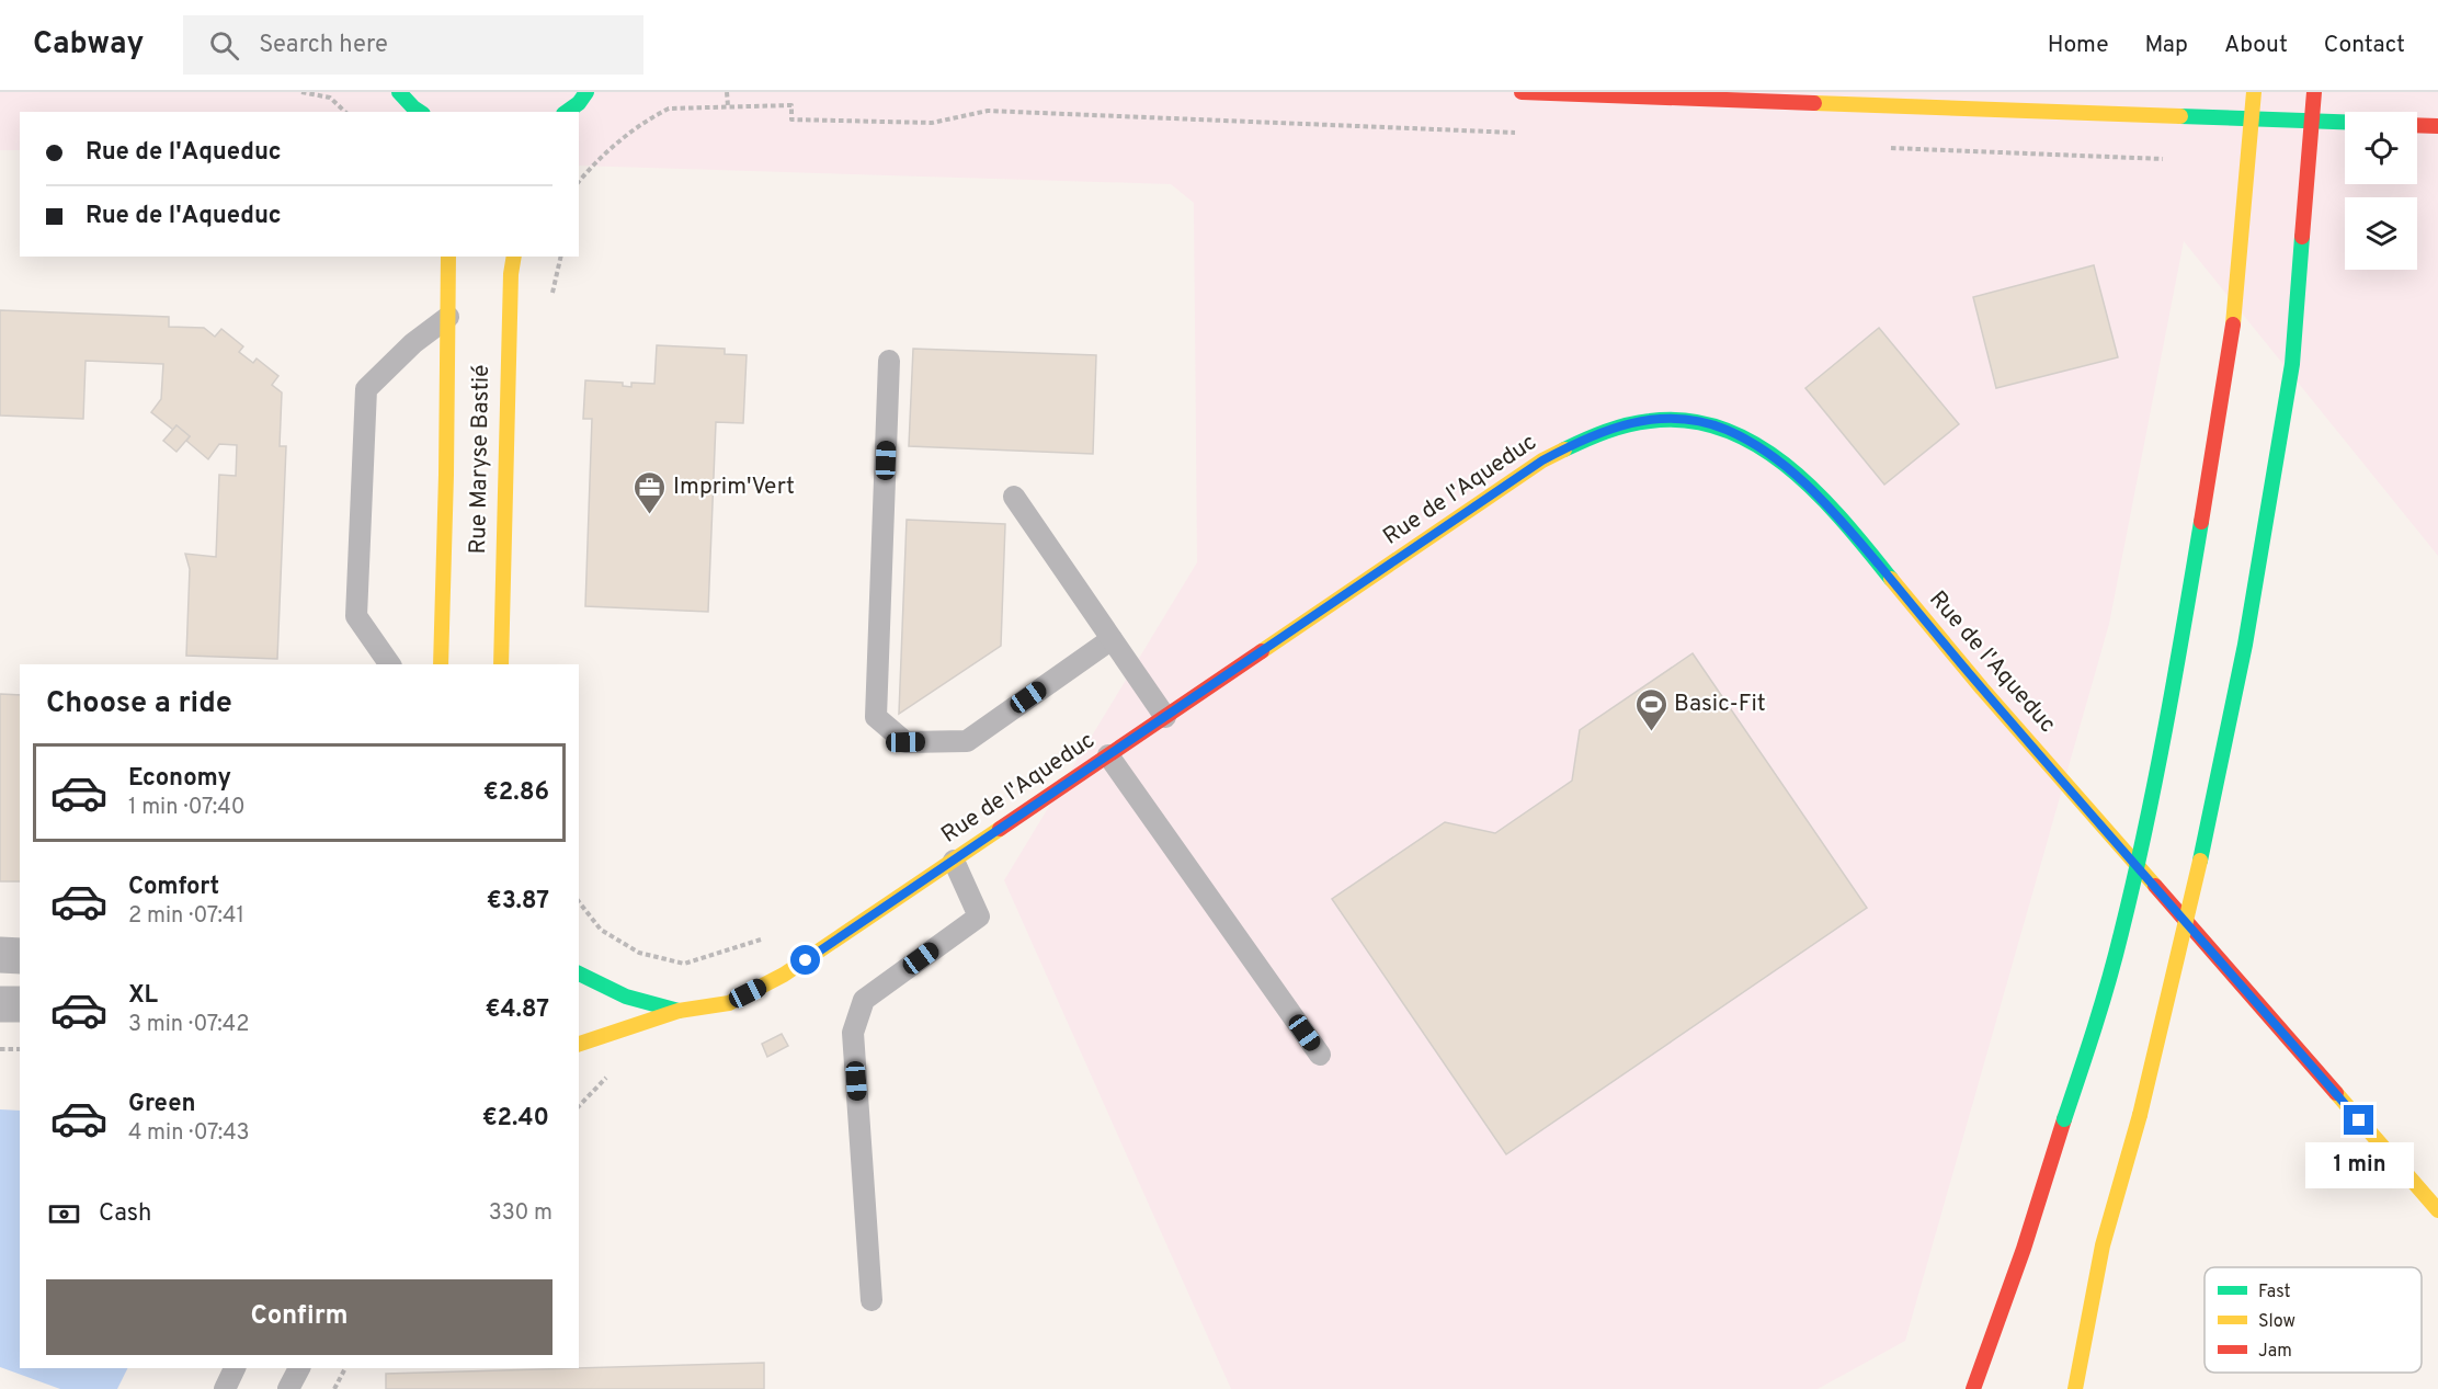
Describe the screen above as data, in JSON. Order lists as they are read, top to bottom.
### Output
{
  "streets": {
    "main road": ["Rue Maryse Bastié", "Rue de l'Aqueduc"]
  },
  "places": {
    "office": ["Imprim'Vert"],
    "sports": ["Basic-Fit"]
  },
  "legend": ["Fast", "Slow", "Jam"],
  "page": {
    "header": "Cabway",
    "search": "Search here",
    "nav": [
      "Home",
      "Map",
      "About",
      "Contact"
    ],
    "banner": ["Rue de l'Aqueduc", "Rue de l'Aqueduc"],
    "heading": "Choose a ride",
    "list": [
      {
        "name": "Economy",
        "note": "1 min · 07:40",
        "value": "€2.86"
      },
      {
        "name": "Comfort",
        "note": "2 min · 07:41",
        "value": "€3.87"
      },
      {
        "name": "XL",
        "note": "3 min · 07:42",
        "value": "€4.87"
      },
      {
        "name": "Green",
        "note": "4 min · 07:43",
        "value": "€2.40"
      }
    ],
    "bubble": "1 min",
    "pay": ["Cash", "330 m"],
    "buttons": "Confirm"
  }
}
